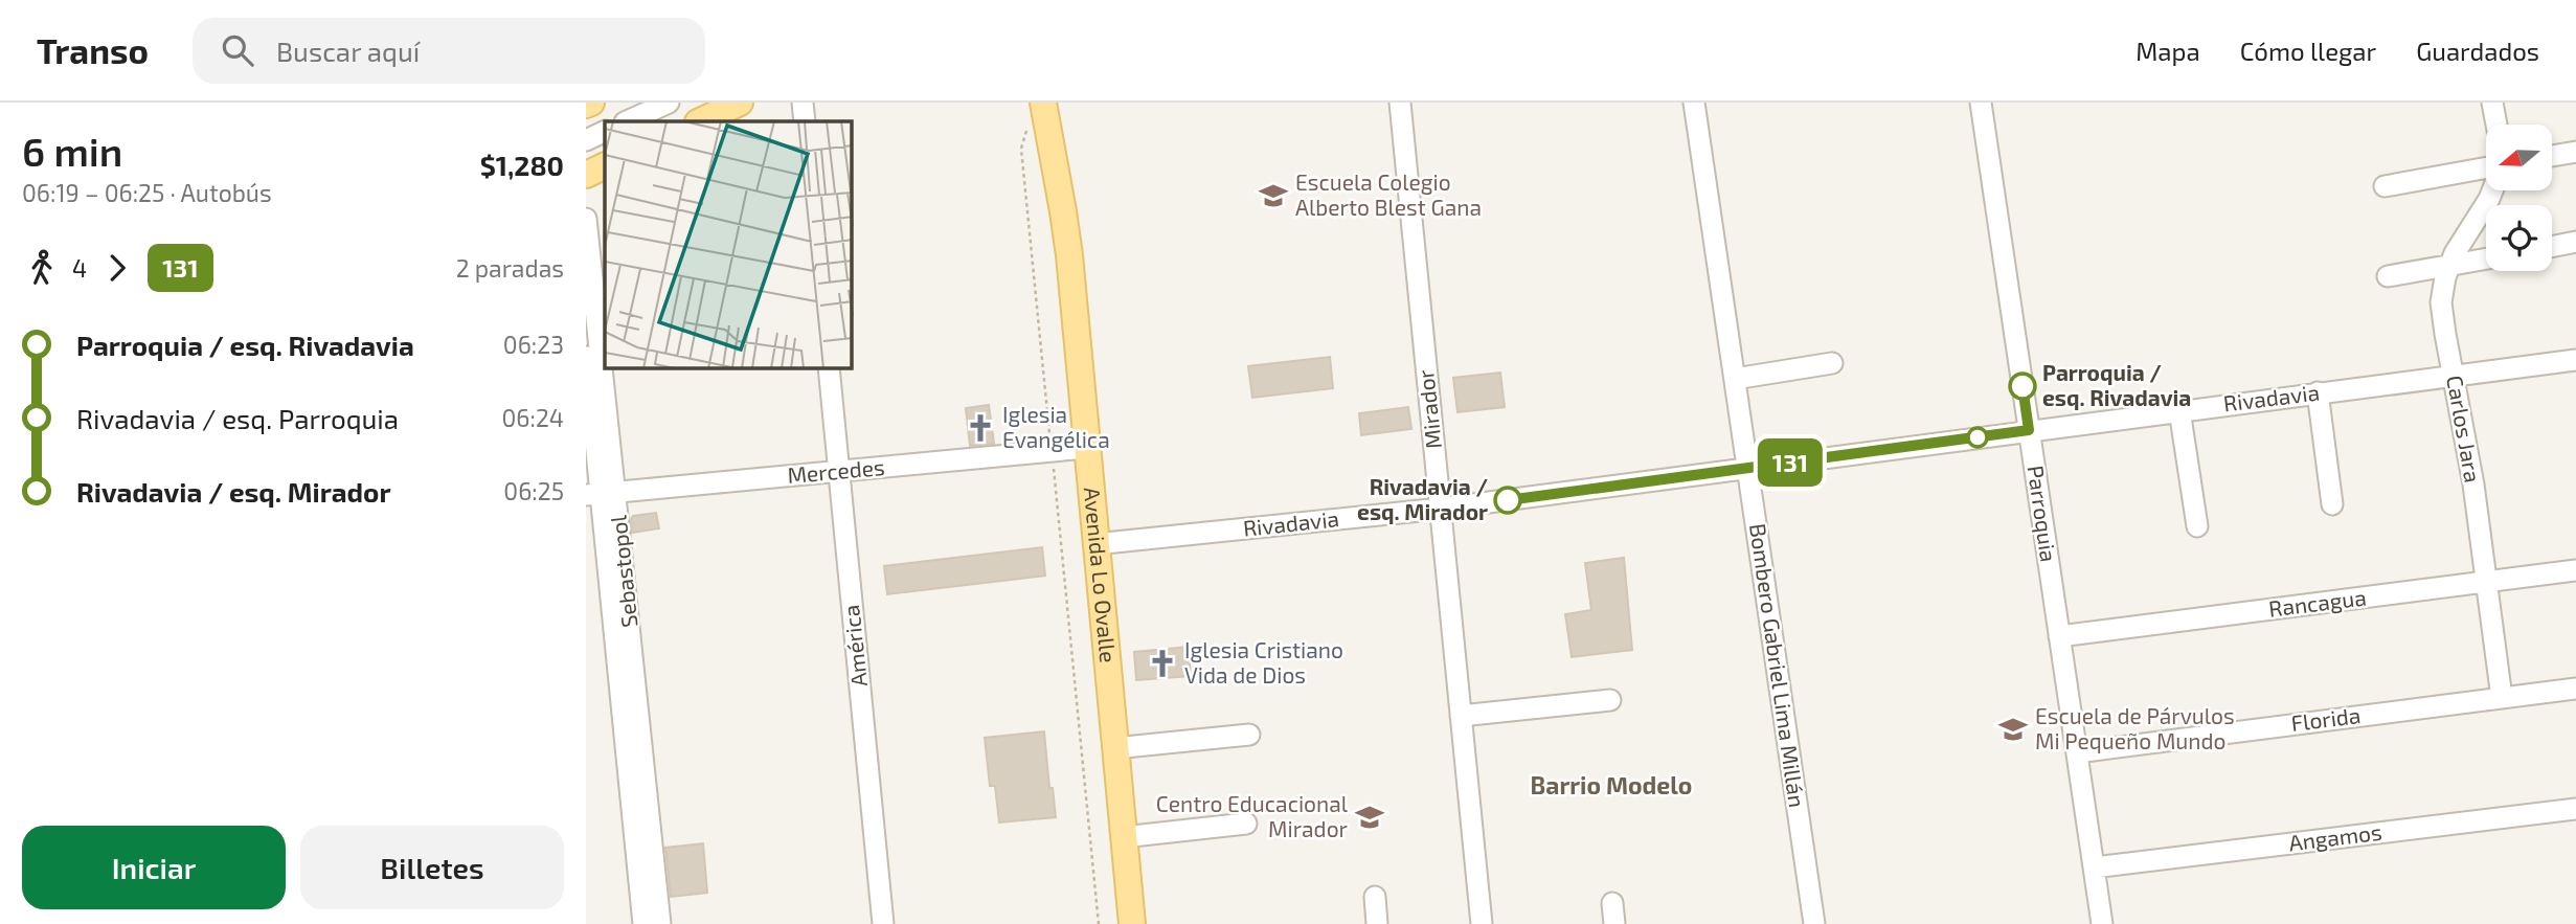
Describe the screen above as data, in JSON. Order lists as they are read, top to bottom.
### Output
{
  "streets": {
    "main road": ["Avenida Lo Ovalle"],
    "street": [
      "Rivadavia",
      "Mirador",
      "Carlos Jara",
      "Mercedes",
      "Parroquia",
      "Sebastopol",
      "Rancagua",
      "América",
      "Bombero Gabriel Lima Millán",
      "Florida",
      "Angamos"
    ]
  },
  "crossings": [
    ["Rivadavia", "Mirador"],
    ["Rivadavia", "Carlos Jara"],
    ["Rivadavia", "Parroquia"],
    ["Rivadavia", "Avenida Lo Ovalle"],
    ["Rivadavia", "Bombero Gabriel Lima Millán"],
    ["Carlos Jara", "Rancagua"],
    ["Carlos Jara", "Florida"],
    ["Mercedes", "Sebastopol"],
    ["Mercedes", "Avenida Lo Ovalle"],
    ["Mercedes", "América"],
    ["Parroquia", "Rancagua"],
    ["Parroquia", "Florida"],
    ["Parroquia", "Angamos"]
  ],
  "districts": ["Barrio Modelo"],
  "places": {
    "school or university": ["Escuela Colegio Alberto Blest Gana", "Escuela de Párvulos Mi Pequeño Mundo", "Centro Educacional Mirador"],
    "other": ["Parroquia / esq. Rivadavia", "Rivadavia / esq. Mirador"],
    "church": ["Iglesia Evangélica", "Iglesia Cristiano Vida de Dios"]
  },
  "lines": ["bus line 131"],
  "north": "left",
  "page": {
    "header": "Transo",
    "search": "Buscar aquí",
    "nav": ["Mapa", "Cómo llegar", "Guardados"],
    "heading": ["6 min", "06:19 – 06:25 · Autobús", "$1,280"],
    "on_map": "131",
    "legs": ["4", "131", "2 paradas"],
    "list": [
      {
        "name": "Parroquia / esq. Rivadavia",
        "value": "06:23"
      },
      {
        "name": "Rivadavia / esq. Parroquia",
        "value": "06:24"
      },
      {
        "name": "Rivadavia / esq. Mirador",
        "value": "06:25"
      }
    ],
    "buttons": ["Iniciar", "Billetes"]
  }
}
